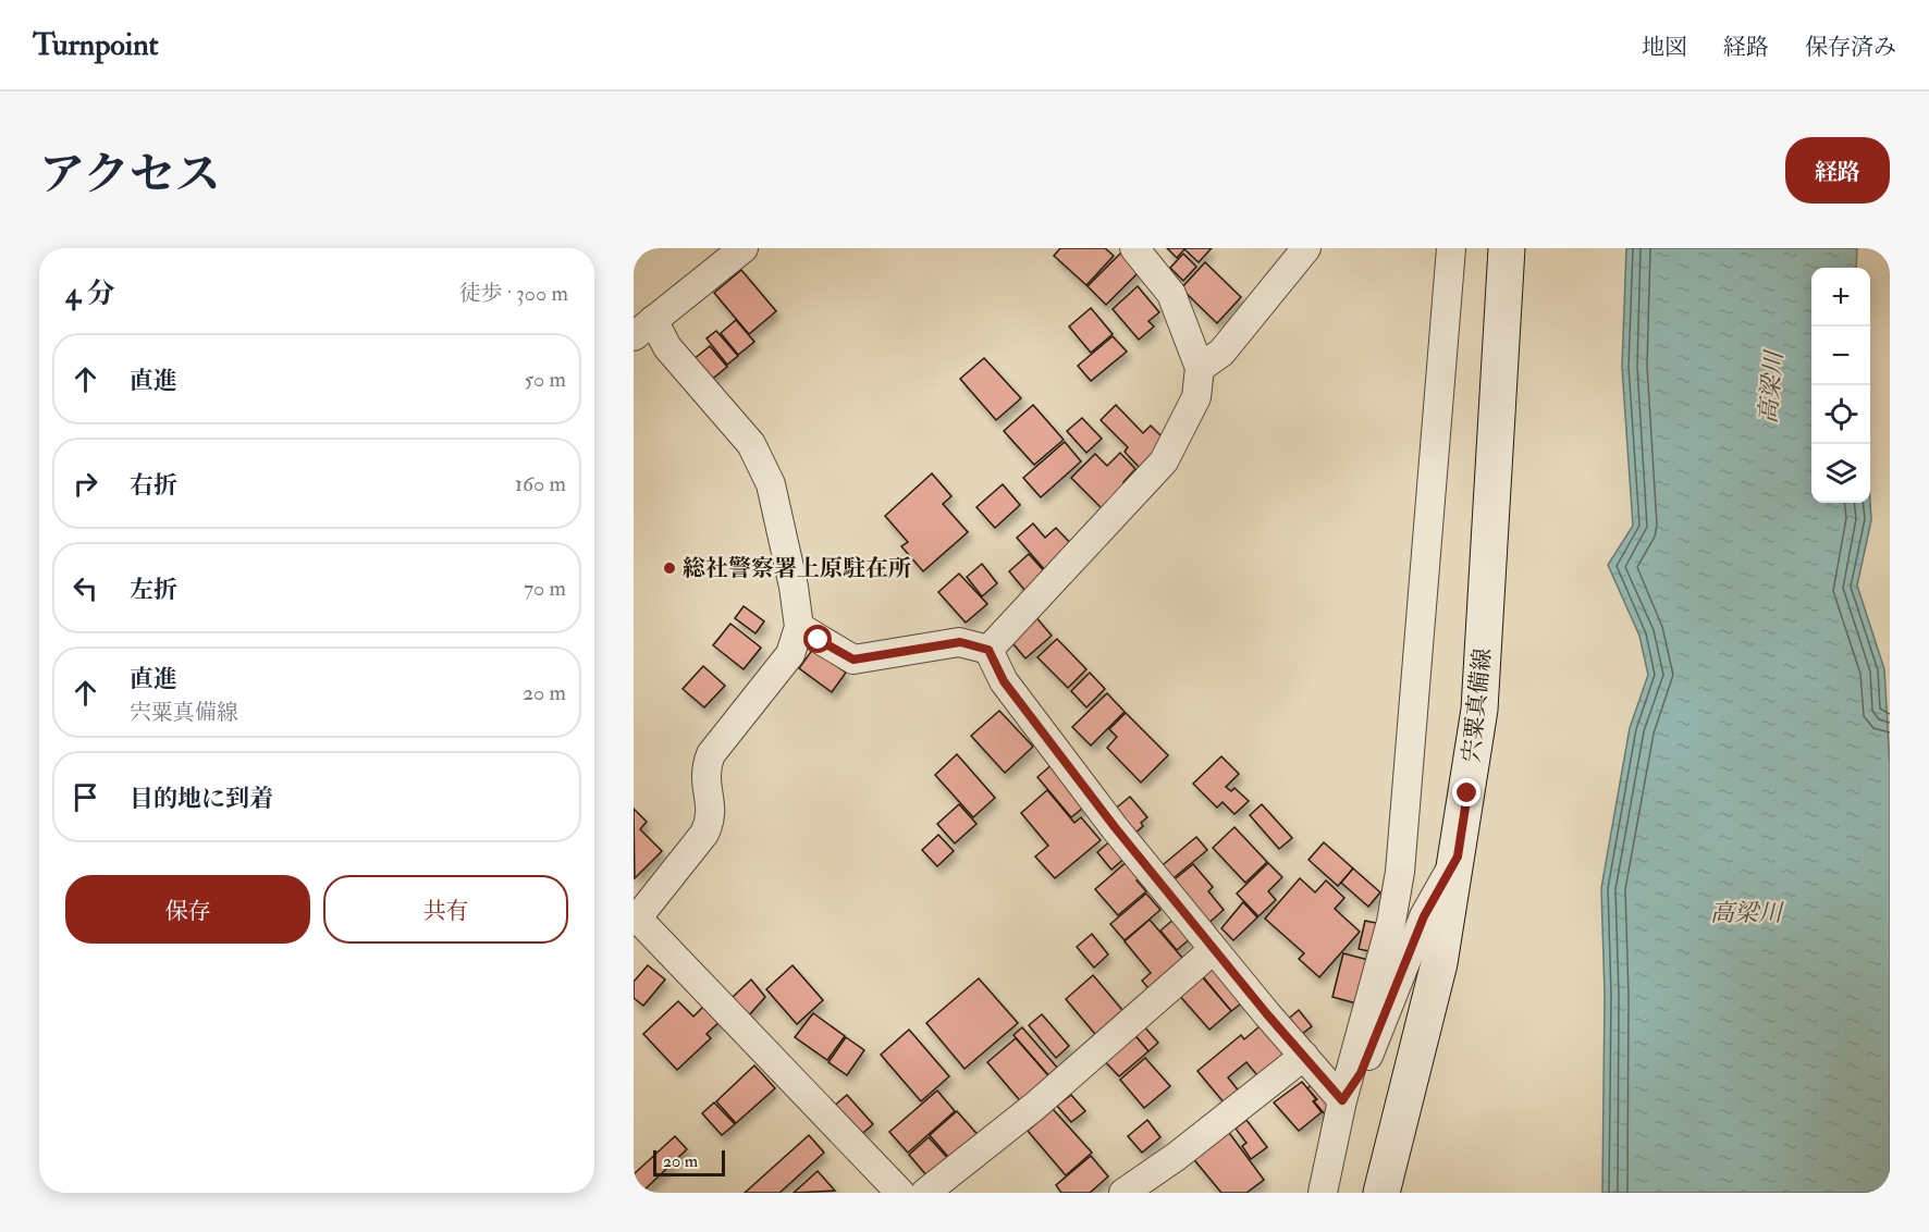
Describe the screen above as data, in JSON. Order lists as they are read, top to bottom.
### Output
{
  "streets": {
    "main road": ["宍粟真備線"]
  },
  "water": ["高梁川"],
  "places": ["総社警察署上原駐在所"],
  "scale_bar": "20 m",
  "page": {
    "header": "Turnpoint",
    "nav": ["地図", "経路", "保存済み"],
    "title": "アクセス",
    "buttons": [
      "経路",
      ["保存", "共有"]
    ],
    "heading": ["4 分", "徒歩 · 300 m"],
    "map_buttons": ["+", "−"],
    "list": [
      ["直進", "50 m"],
      ["右折", "160 m"],
      ["左折", "70 m"],
      ["直進", "宍粟真備線", "20 m"],
      "目的地に到着"
    ],
    "scale": "20 m"
  }
}
